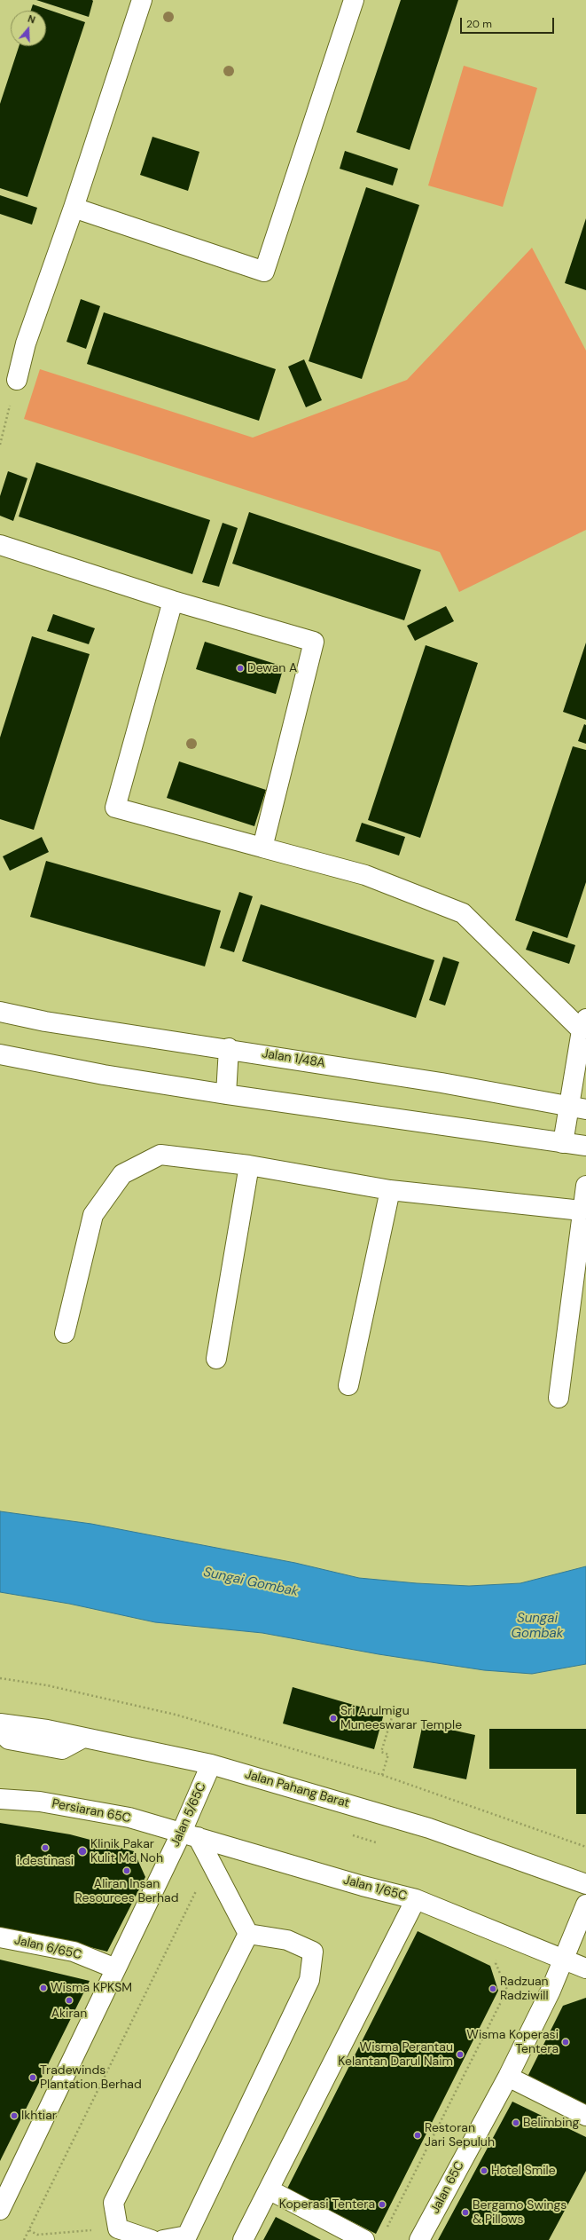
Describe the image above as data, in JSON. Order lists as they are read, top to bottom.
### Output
{
  "streets": {
    "street": [
      "Jalan 1/48A",
      "Jalan Pahang Barat",
      "Persiaran 65C",
      "Jalan 5/65C",
      "Jalan 1/65C",
      "Jalan 6/65C",
      "Jalan 65C"
    ]
  },
  "crossings": [
    ["Jalan Pahang Barat", "Jalan 5/65C"],
    ["Persiaran 65C", "Jalan 5/65C"],
    ["Persiaran 65C", "Jalan 1/65C"],
    ["Jalan 5/65C", "Jalan 1/65C"],
    ["Jalan 5/65C", "Jalan 6/65C"],
    ["Jalan 1/65C", "Jalan 65C"]
  ],
  "water": ["Sungai Gombak"],
  "places": [
    "Dewan A",
    "Sri Arulmigu Muneeswarar Temple",
    "i.destinasi",
    "Klinik Pakar Kulit Md Noh",
    "Aliran Insan Resources Berhad",
    "Wisma KPKSM",
    "Radzuan Radziwill",
    "Akiran",
    "Wisma Koperasi Tentera",
    "Wisma Perantau Kelantan Darul Naim",
    "Tradewinds Plantation Berhad",
    "Ikhtiar",
    "Belimbing",
    "Restoran Jari Sepuluh",
    "Hotel Smile",
    "Koperasi Tentera",
    "Bergamo Swings & Pillows"
  ],
  "scale_bar": "20 m",
  "north": "top"
}
